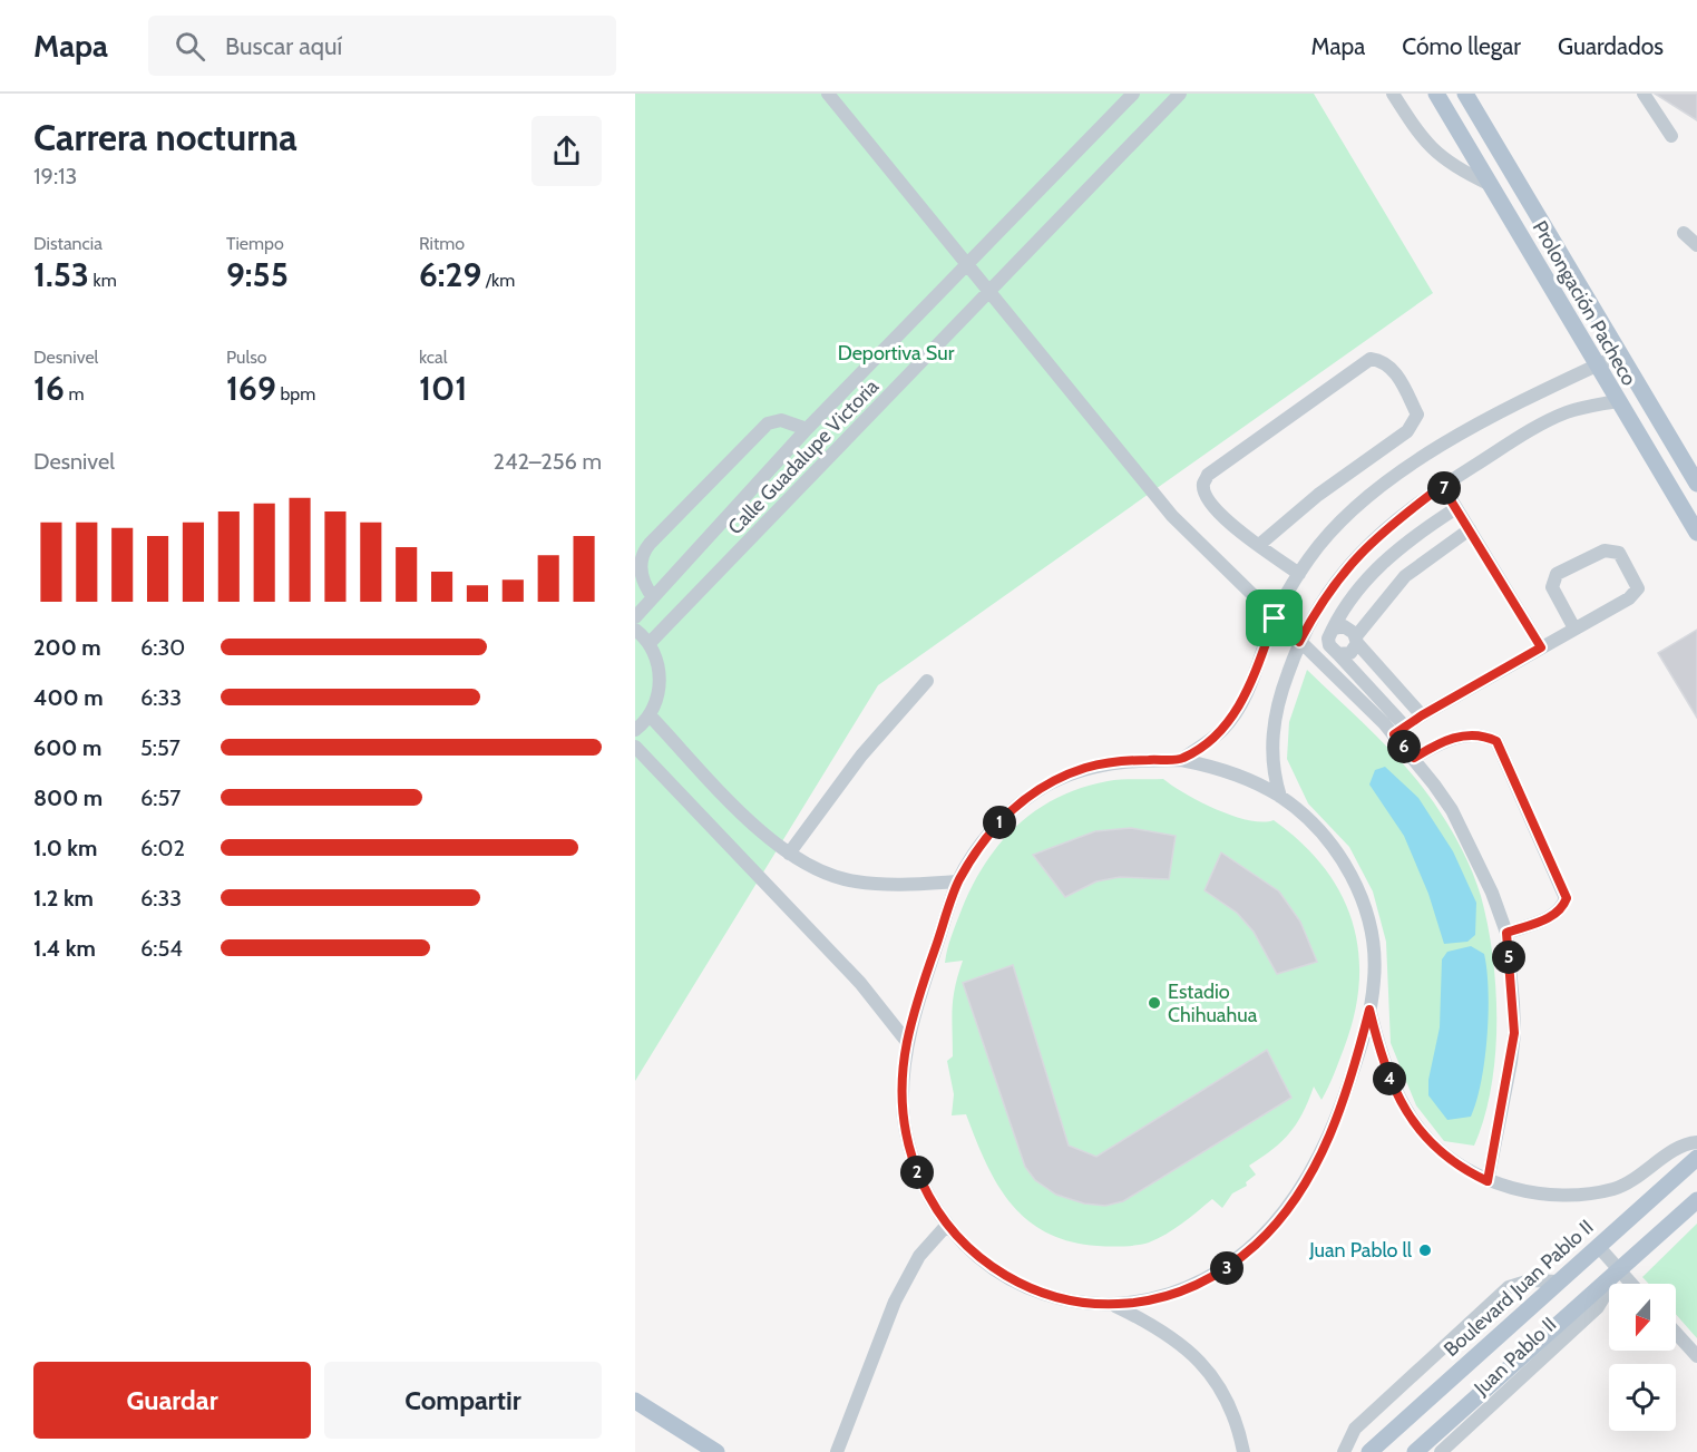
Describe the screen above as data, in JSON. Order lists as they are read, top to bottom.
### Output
{
  "streets": {
    "main road": ["Prolongación Pacheco", "Boulevard Juan Pablo II"],
    "lane": ["Calle Guadalupe Victoria", "Juan Pablo II"]
  },
  "parks": ["Deportiva Sur"],
  "places": ["Estadio Chihuahua", "Juan Pablo ll"],
  "north": "bottom",
  "page": {
    "header": "Mapa",
    "search": "Buscar aquí",
    "nav": ["Mapa", "Cómo llegar", "Guardados"],
    "heading": ["Carrera nocturna", "19:13"],
    "stats": [
      ["Distancia", "1.53 km"],
      ["Tiempo", "9:55"],
      ["Ritmo", "6:29 /km"],
      ["Desnivel", "16 m"],
      ["Pulso", "169 bpm"],
      ["kcal", "101"]
    ],
    "chart": ["Desnivel", "242–256 m"],
    "pins": [
      "7",
      "6",
      "1",
      "5",
      "4",
      "2",
      "3"
    ],
    "list": [
      {
        "name": "200 m",
        "note": "6:30"
      },
      {
        "name": "400 m",
        "note": "6:33"
      },
      {
        "name": "600 m",
        "note": "5:57"
      },
      {
        "name": "800 m",
        "note": "6:57"
      },
      {
        "name": "1.0 km",
        "note": "6:02"
      },
      {
        "name": "1.2 km",
        "note": "6:33"
      },
      {
        "name": "1.4 km",
        "note": "6:54"
      }
    ],
    "buttons": ["Guardar", "Compartir"]
  }
}
